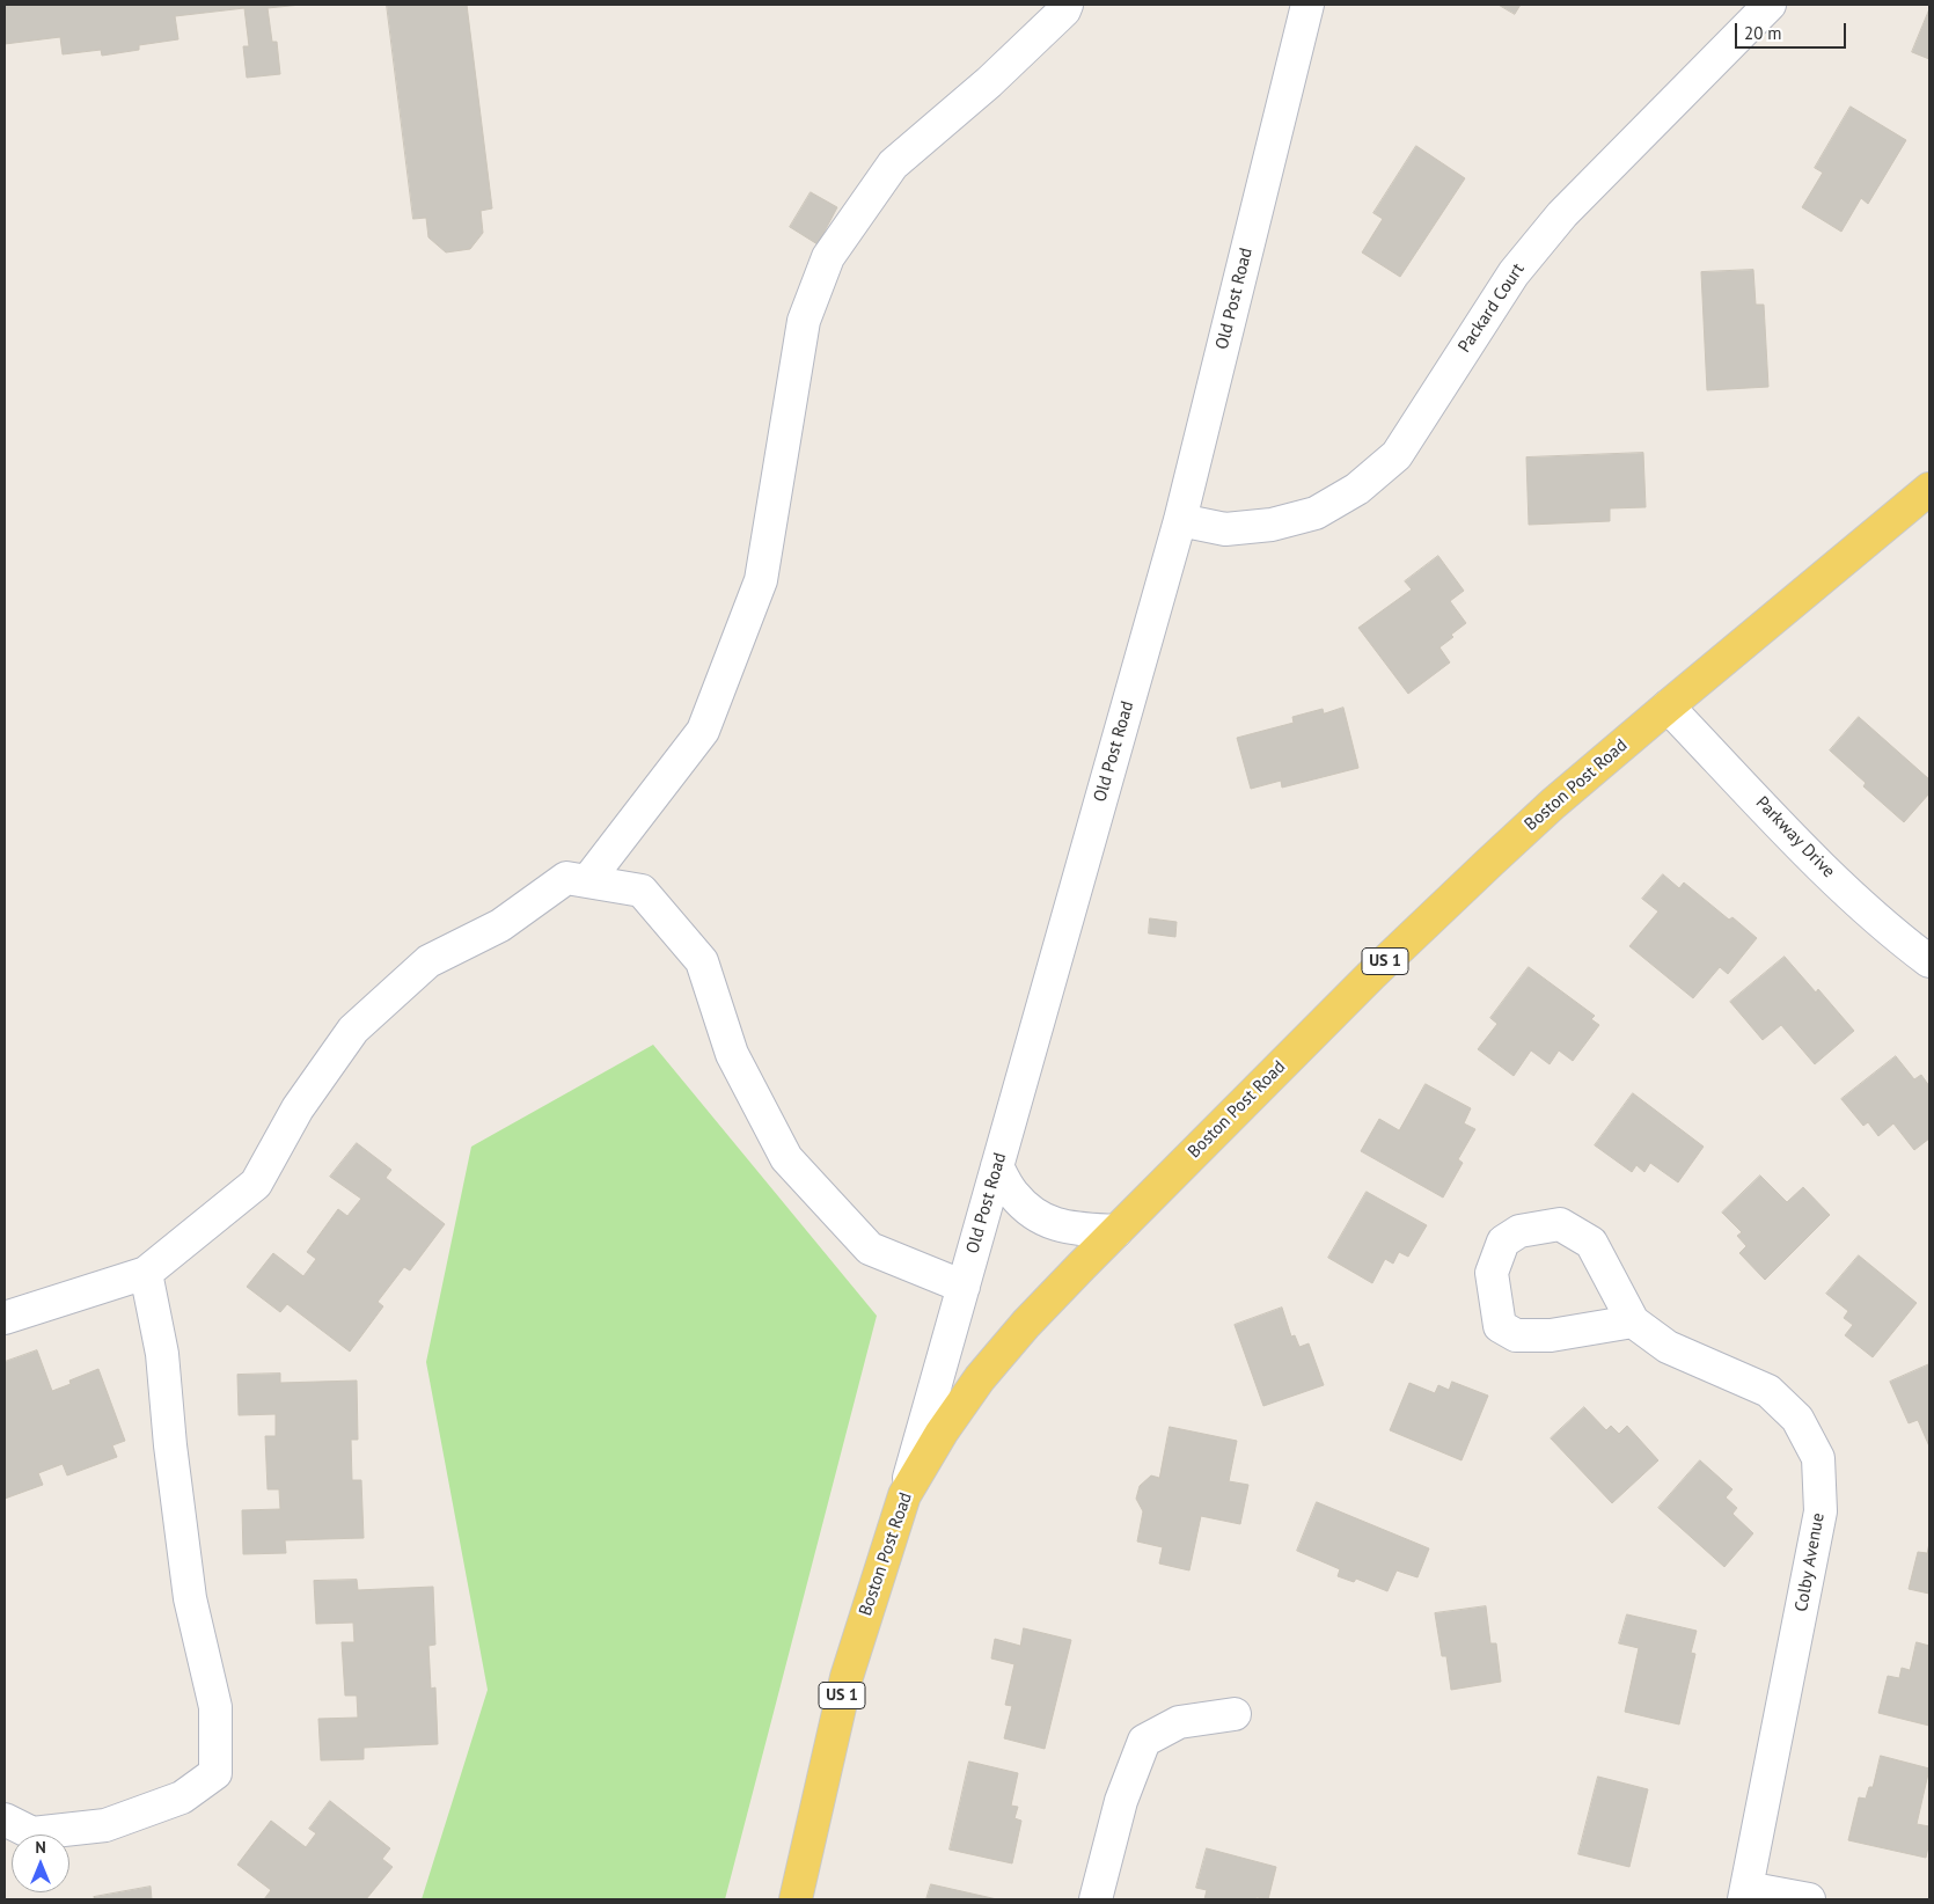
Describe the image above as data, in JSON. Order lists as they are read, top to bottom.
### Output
{
  "streets": {
    "main road": ["Boston Post Road", "US 1"],
    "street": [
      "Old Post Road",
      "Packard Court",
      "Parkway Drive",
      "Colby Avenue"
    ]
  },
  "crossings": [
    ["Old Post Road", "Packard Court"],
    ["Old Post Road", "Boston Post Road"],
    ["Boston Post Road", "Parkway Drive"]
  ],
  "scale_bar": "20 m",
  "north": "top"
}
